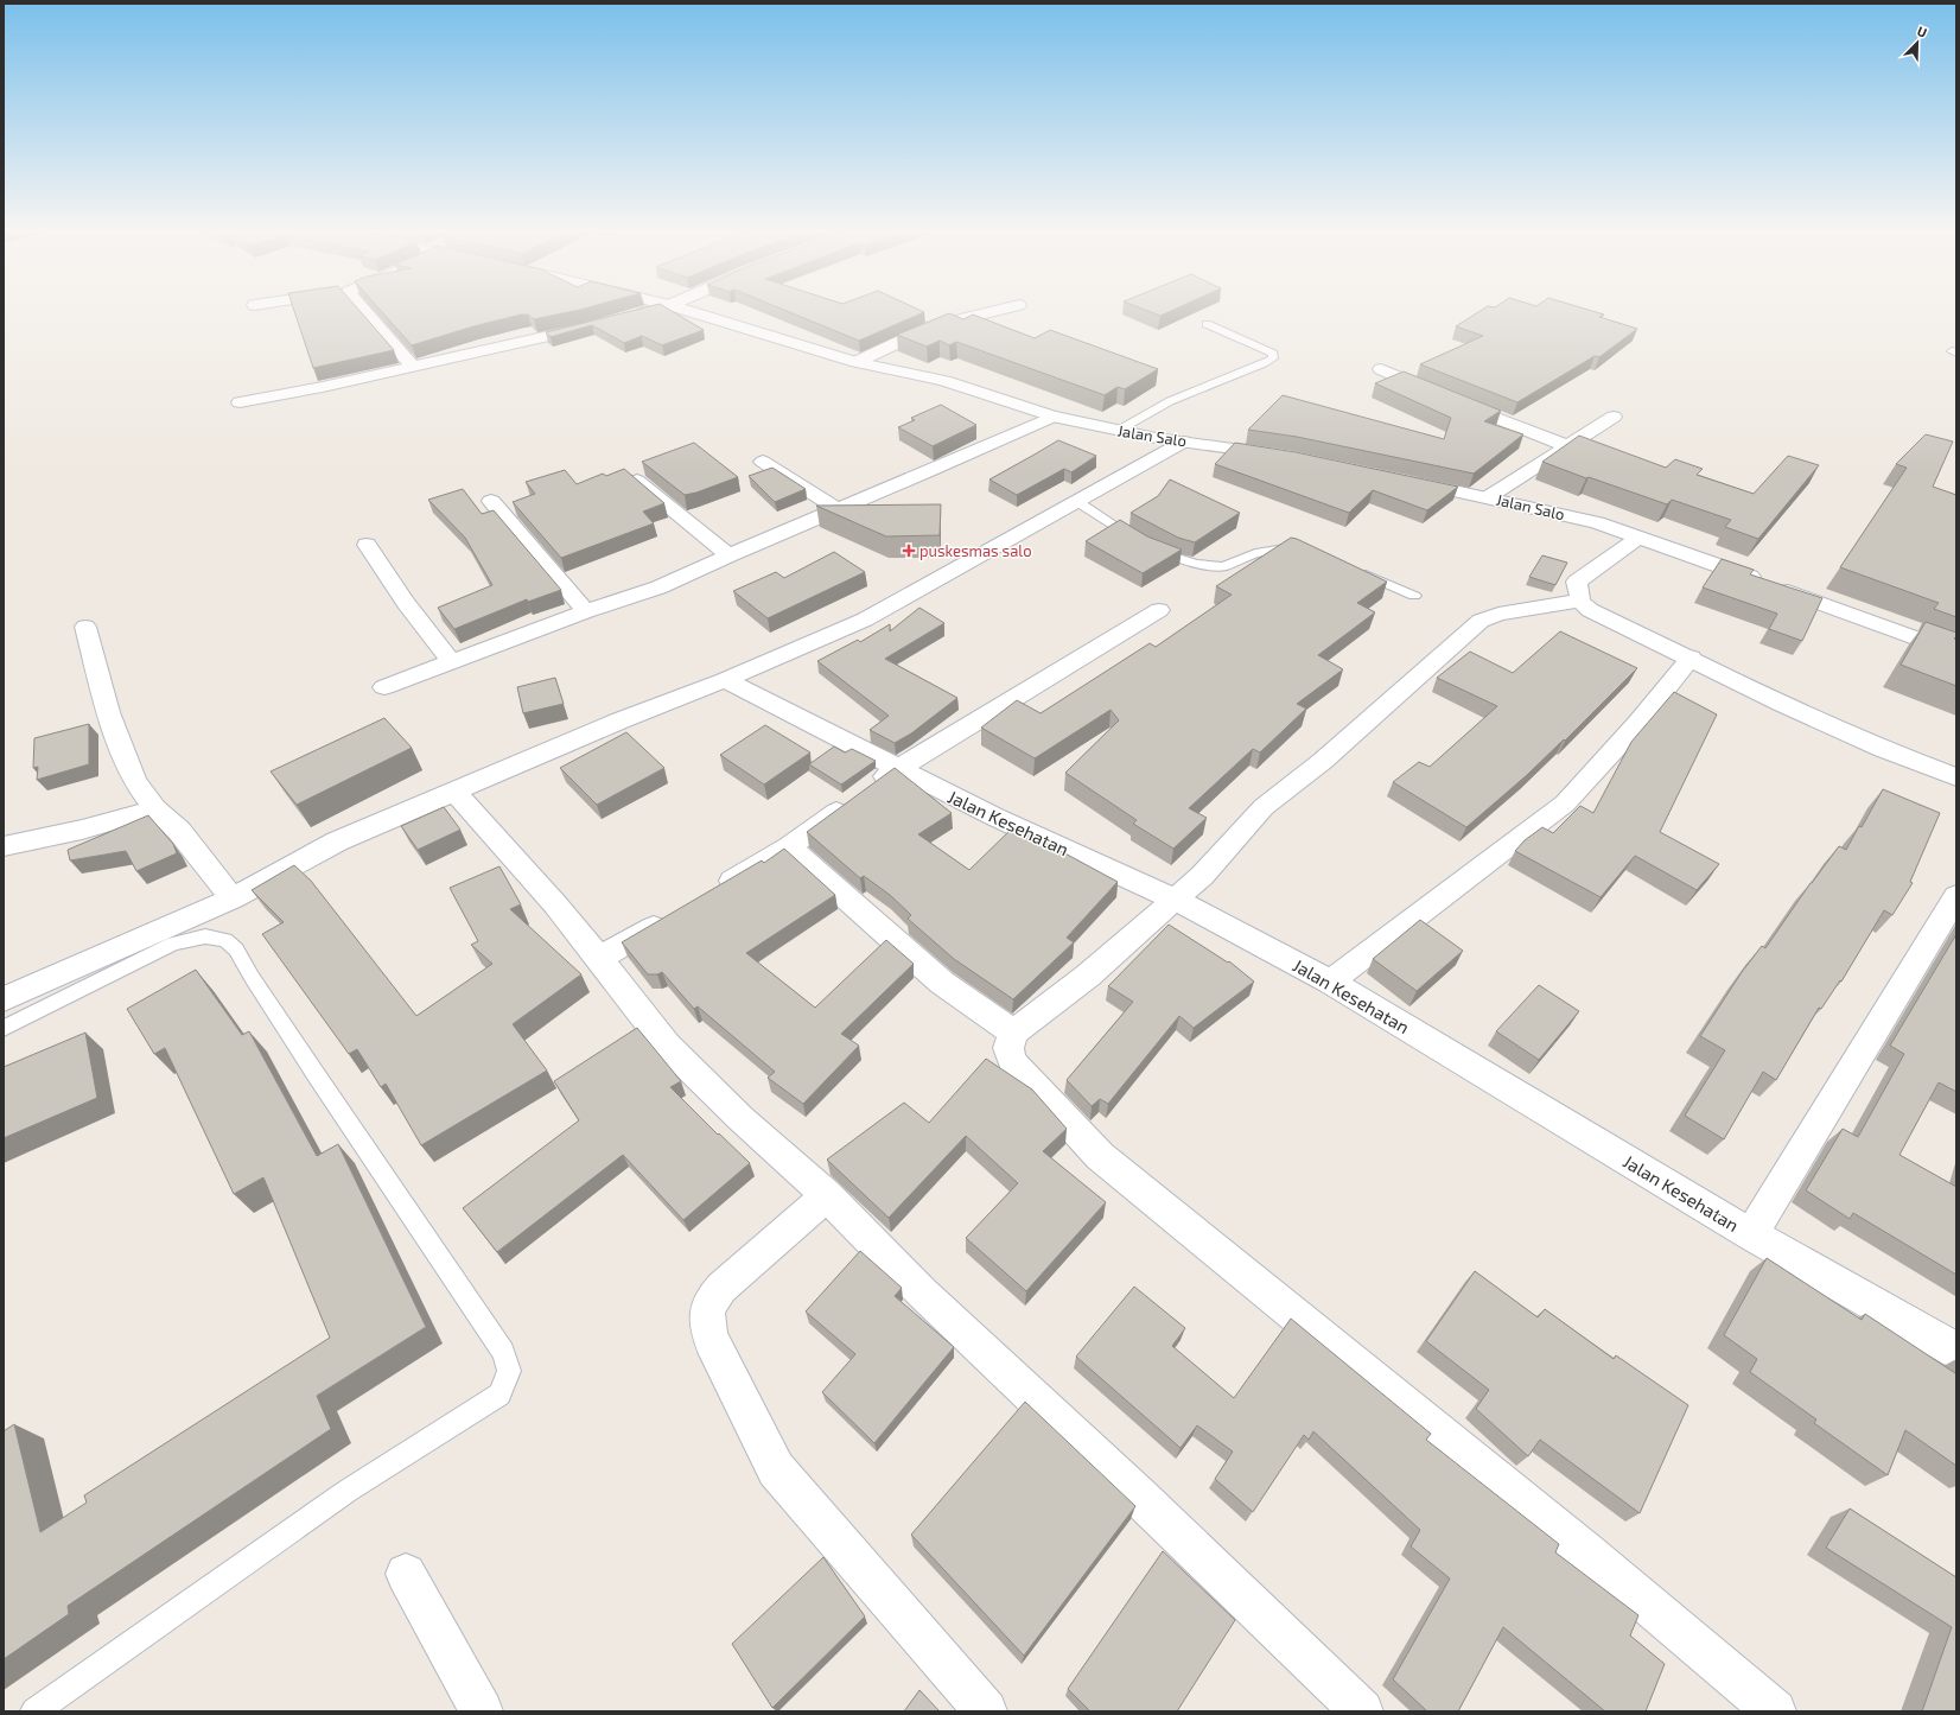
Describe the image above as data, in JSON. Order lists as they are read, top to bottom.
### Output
{
  "streets": {
    "street": ["Jalan Salo", "Jalan Kesehatan"]
  },
  "places": {
    "health": ["puskesmas salo"]
  },
  "north": "top right"
}
